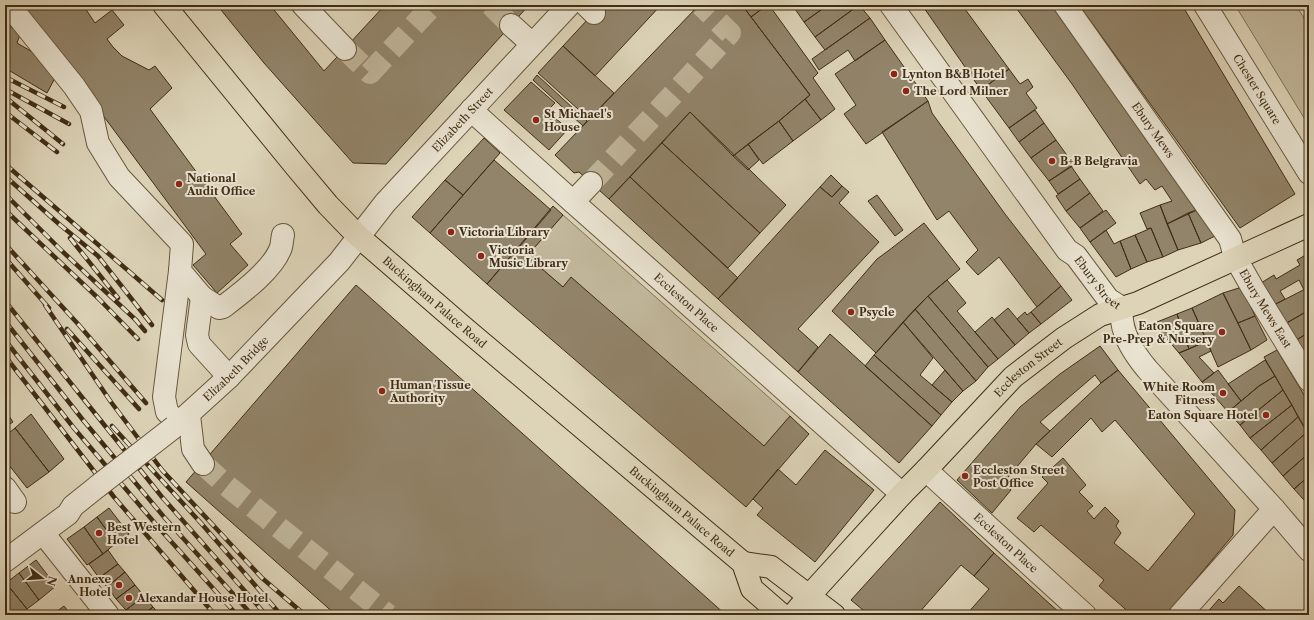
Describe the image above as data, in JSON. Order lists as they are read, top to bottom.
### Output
{
  "streets": {
    "main road": ["Buckingham Palace Road", "Eccleston Street"],
    "street": [
      "Chester Square",
      "Elizabeth Street",
      "Ebury Mews",
      "Ebury Street",
      "Eccleston Place",
      "Ebury Mews East",
      "Elizabeth Bridge"
    ]
  },
  "crossings": [
    ["Elizabeth Street", "Buckingham Palace Road"],
    ["Elizabeth Street", "Eccleston Place"],
    ["Elizabeth Street", "Elizabeth Bridge"],
    ["Ebury Mews", "Ebury Mews East"],
    ["Ebury Mews", "Eccleston Street"],
    ["Ebury Street", "Eccleston Street"],
    ["Buckingham Palace Road", "Eccleston Street"],
    ["Buckingham Palace Road", "Elizabeth Bridge"],
    ["Eccleston Place", "Eccleston Street"],
    ["Ebury Mews East", "Eccleston Street"]
  ],
  "places": [
    "Lynton B&B Hotel",
    "The Lord Milner",
    "St Michael's House",
    "B+B Belgravia",
    "National Audit Office",
    "Victoria Library",
    "Victoria Music Library",
    "Psycle",
    "Eaton Square Pre-Prep & Nursery",
    "Human Tissue Authority",
    "White Room Fitness",
    "Eaton Square Hotel",
    "Eccleston Street Post Office",
    "Best Western Hotel",
    "Annexe Hotel",
    "Alexandar House Hotel"
  ],
  "north": "right"
}
